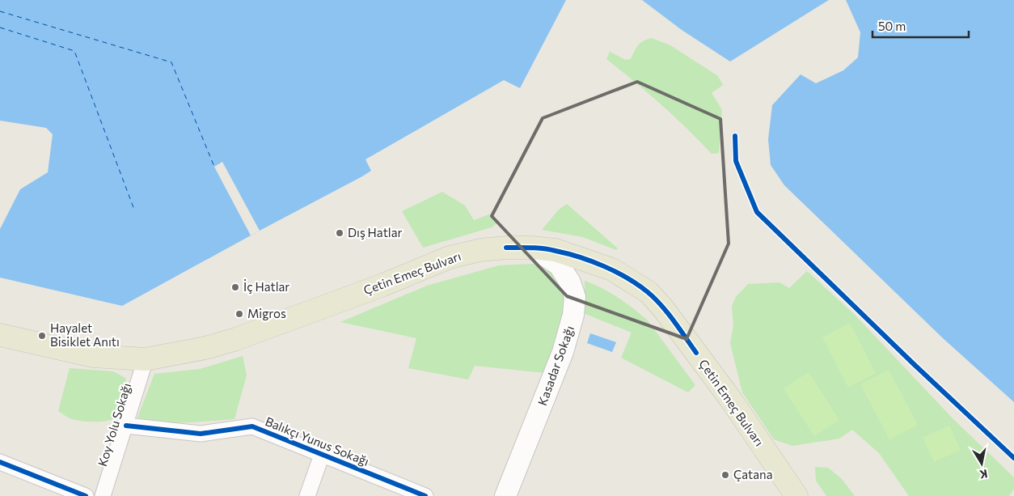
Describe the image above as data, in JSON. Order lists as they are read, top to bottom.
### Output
{
  "streets": {
    "main road": ["Çetin Emeç Bulvarı", "Kasadar Sokağı"],
    "street": ["Koy Yolu Sokağı", "Balıkçı Yunus Sokağı"]
  },
  "crossings": [
    ["Çetin Emeç Bulvarı", "Kasadar Sokağı"],
    ["Çetin Emeç Bulvarı", "Koy Yolu Sokağı"],
    ["Koy Yolu Sokağı", "Balıkçı Yunus Sokağı"]
  ],
  "places": [
    "Dış Hatlar",
    "İç Hatlar",
    "Migros",
    "Hayalet Bisiklet Anıtı",
    "Çatana"
  ],
  "scale_bar": "50 m",
  "north": "bottom"
}
